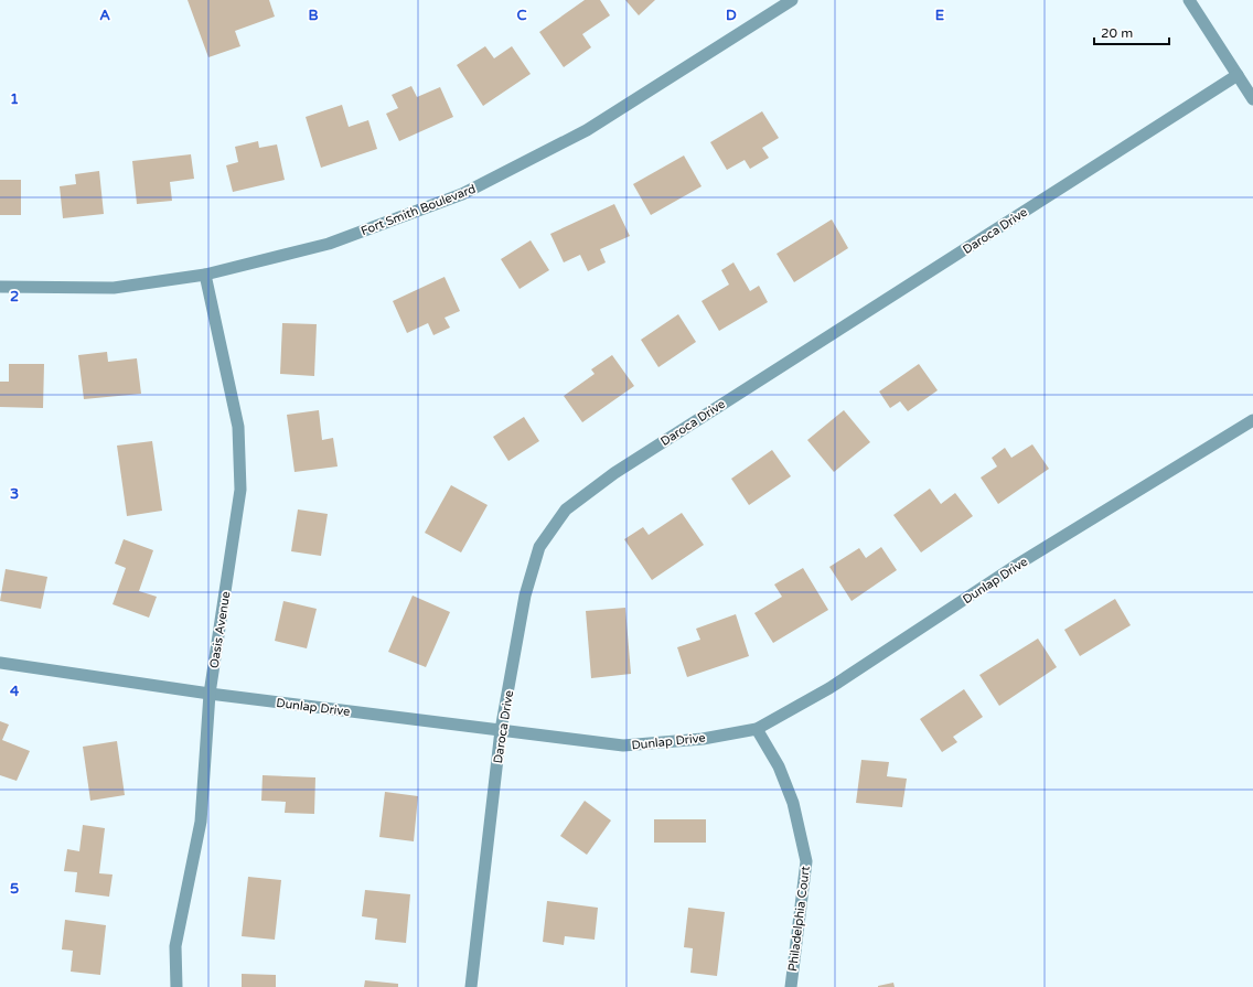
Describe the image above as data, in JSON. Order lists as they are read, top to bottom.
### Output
{
  "streets": {
    "street": [
      "Fort Smith Boulevard",
      "Daroca Drive",
      "Dunlap Drive",
      "Oasis Avenue",
      "Philadelphia Court"
    ]
  },
  "crossings": [
    ["Fort Smith Boulevard", "Oasis Avenue"],
    ["Daroca Drive", "Dunlap Drive"],
    ["Dunlap Drive", "Oasis Avenue"],
    ["Dunlap Drive", "Philadelphia Court"]
  ],
  "scale_bar": "20 m",
  "grid": {
    "columns": [
      "A",
      "B",
      "C",
      "D",
      "E"
    ],
    "rows": [
      "1",
      "2",
      "3",
      "4",
      "5"
    ]
  }
}
